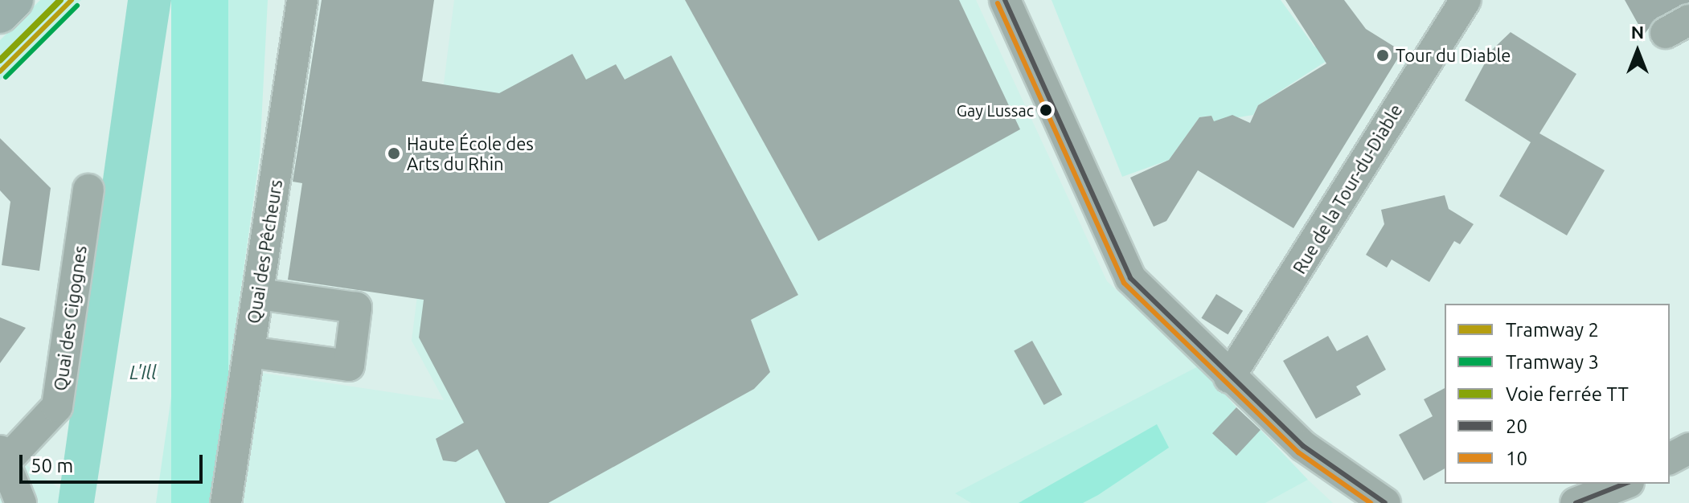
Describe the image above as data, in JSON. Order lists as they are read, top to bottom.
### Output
{
  "streets": {
    "street": ["Rue de la Tour-du-Diable", "Quai des Pêcheurs", "Quai des Cigognes"]
  },
  "water": ["L'Ill"],
  "places": ["Tour du Diable", "Gay Lussac", "Haute École des Arts du Rhin"],
  "lines": [
    "tram line 2",
    "rail line TT",
    "transit line 20",
    "transit line 10",
    "tram line 3"
  ],
  "legend": [
    "Tramway 2",
    "Tramway 3",
    "Voie ferrée TT",
    "20",
    "10"
  ],
  "scale_bar": "50 m",
  "north": "top"
}
